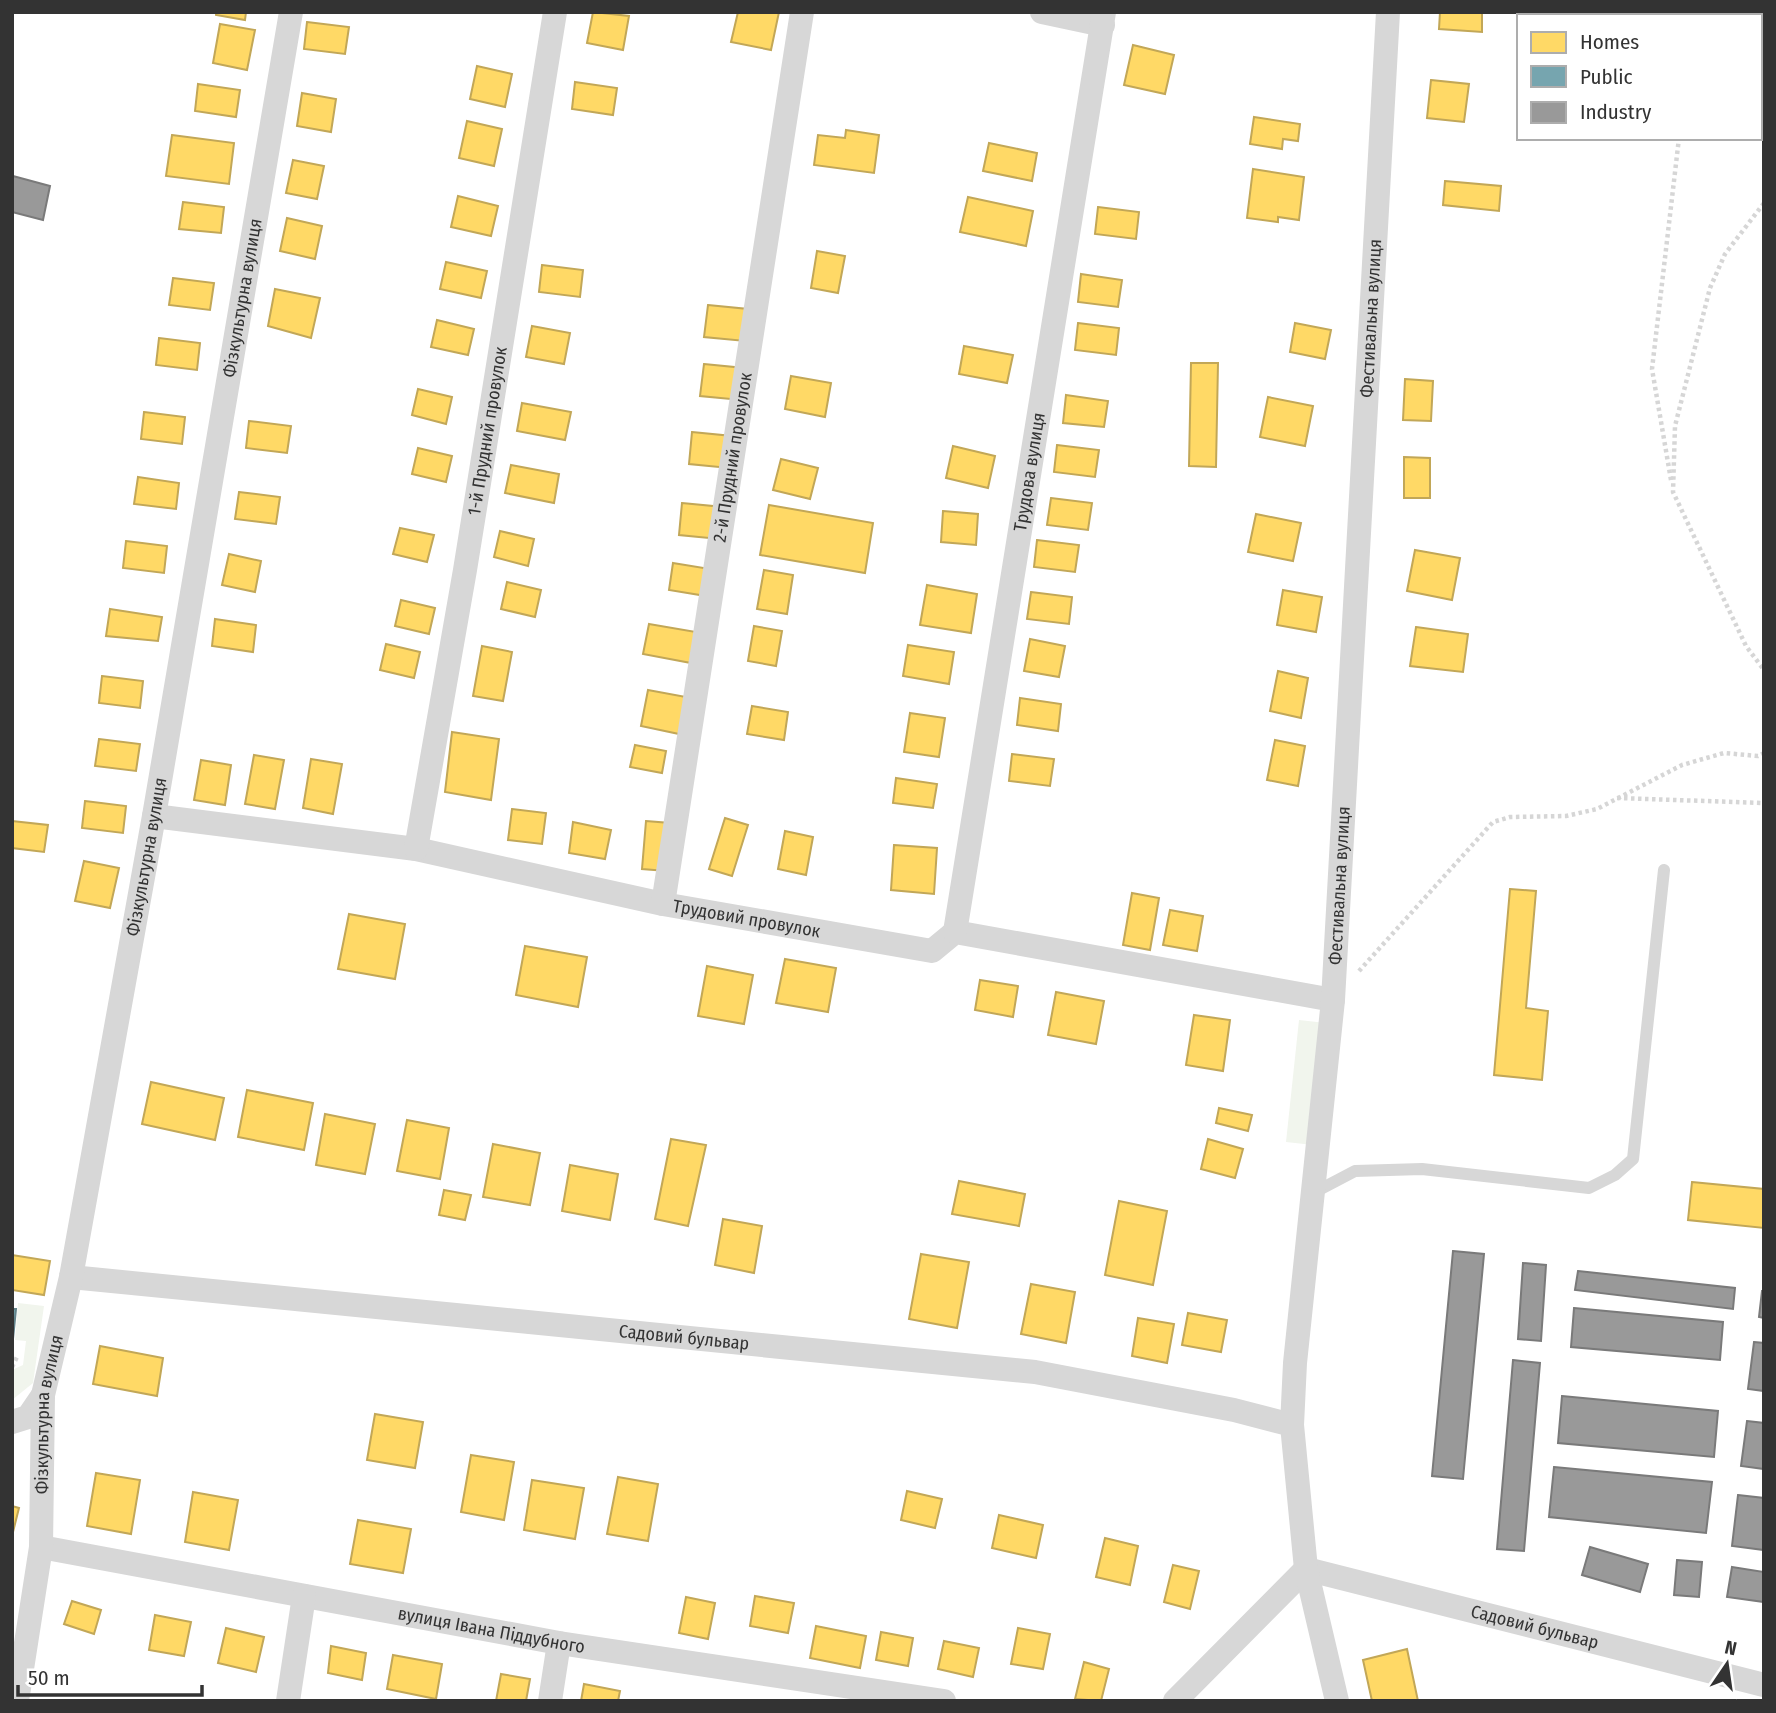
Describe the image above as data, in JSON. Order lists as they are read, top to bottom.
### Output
{
  "streets": {
    "street": [
      "Фізкультурна вулиця",
      "Фестивальна вулиця",
      "1-й Прудний провулок",
      "2-й Прудний провулок",
      "Трудова вулиця",
      "Трудовий провулок",
      "Садовий бульвар",
      "вулиця Івана Піддубного"
    ]
  },
  "crossings": [
    ["Фізкультурна вулиця", "Трудовий провулок"],
    ["Фізкультурна вулиця", "Садовий бульвар"],
    ["Фізкультурна вулиця", "вулиця Івана Піддубного"],
    ["Фестивальна вулиця", "Садовий бульвар"],
    ["1-й Прудний провулок", "Трудовий провулок"],
    ["2-й Прудний провулок", "Трудовий провулок"],
    ["Трудова вулиця", "Трудовий провулок"]
  ],
  "legend": ["Homes", "Public", "Industry"],
  "scale_bar": "50 m",
  "north": "top"
}
